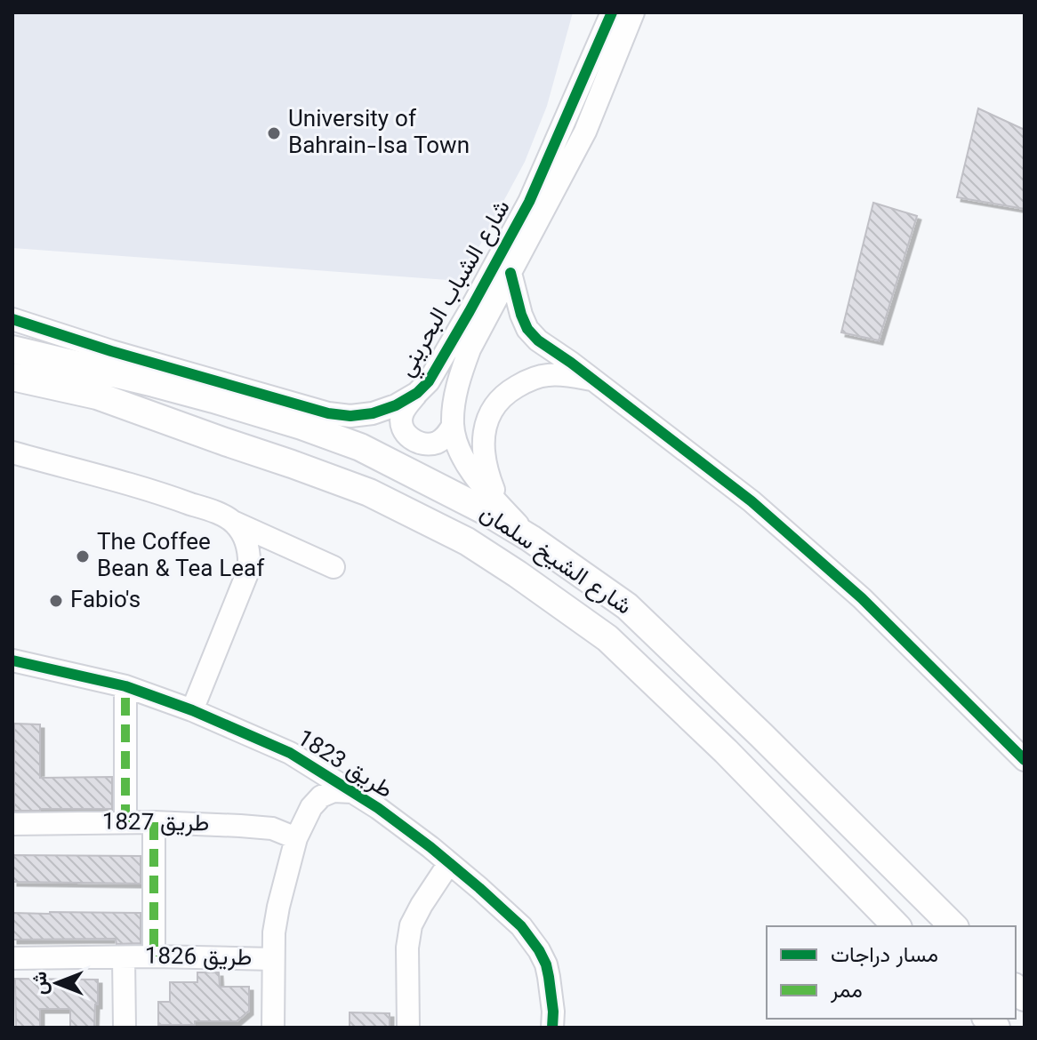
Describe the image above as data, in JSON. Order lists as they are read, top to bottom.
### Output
{
  "streets": {
    "main road": ["شارع الشيخ سلمان"],
    "street": [
      "شارع الشباب البحريني",
      "طريق 1823",
      "طريق 1827",
      "طريق 1826"
    ]
  },
  "crossings": [
    ["شارع الشباب البحريني", "شارع الشيخ سلمان"]
  ],
  "places": ["University of Bahrain-Isa Town", "The Coffee Bean & Tea Leaf", "Fabio's"],
  "legend": ["مسار دراجات", "ممر"],
  "north": "left"
}
